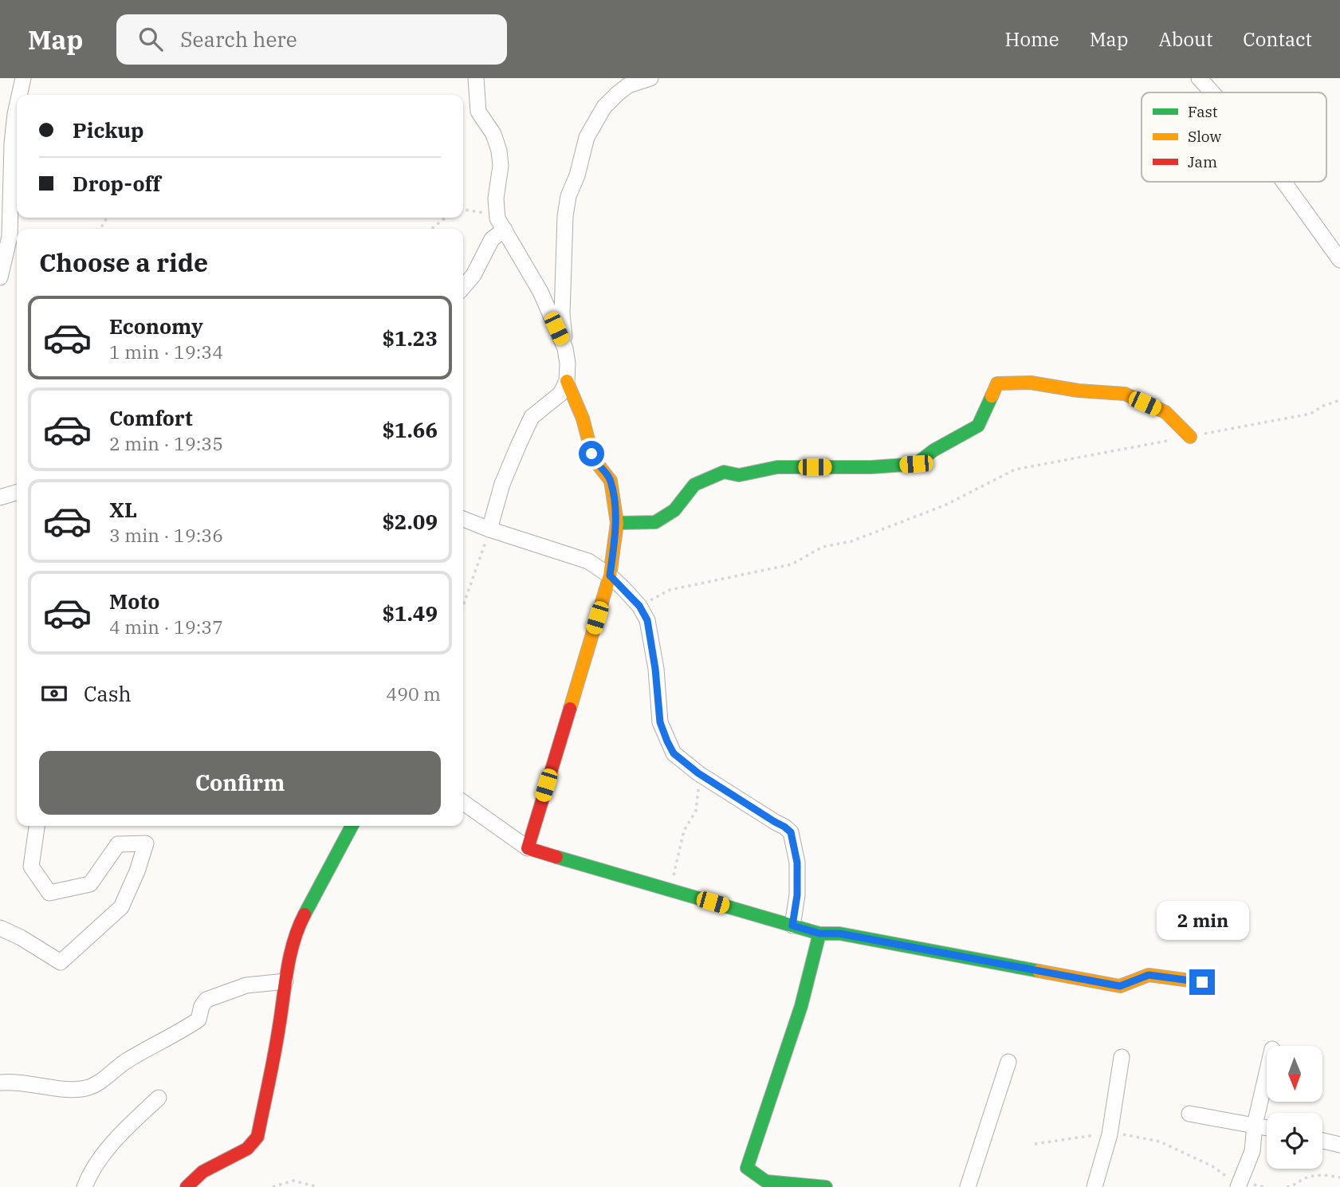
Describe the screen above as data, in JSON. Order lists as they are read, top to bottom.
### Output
{
  "legend": ["Fast", "Slow", "Jam"],
  "north": "bottom",
  "page": {
    "header": "Map",
    "search": "Search here",
    "nav": [
      "Home",
      "Map",
      "About",
      "Contact"
    ],
    "banner": ["Pickup", "Drop-off"],
    "heading": "Choose a ride",
    "list": [
      {
        "name": "Economy",
        "note": "1 min · 19:34",
        "value": "$1.23"
      },
      {
        "name": "Comfort",
        "note": "2 min · 19:35",
        "value": "$1.66"
      },
      {
        "name": "XL",
        "note": "3 min · 19:36",
        "value": "$2.09"
      },
      {
        "name": "Moto",
        "note": "4 min · 19:37",
        "value": "$1.49"
      }
    ],
    "pay": ["Cash", "490 m"],
    "buttons": "Confirm",
    "bubble": "2 min"
  }
}
